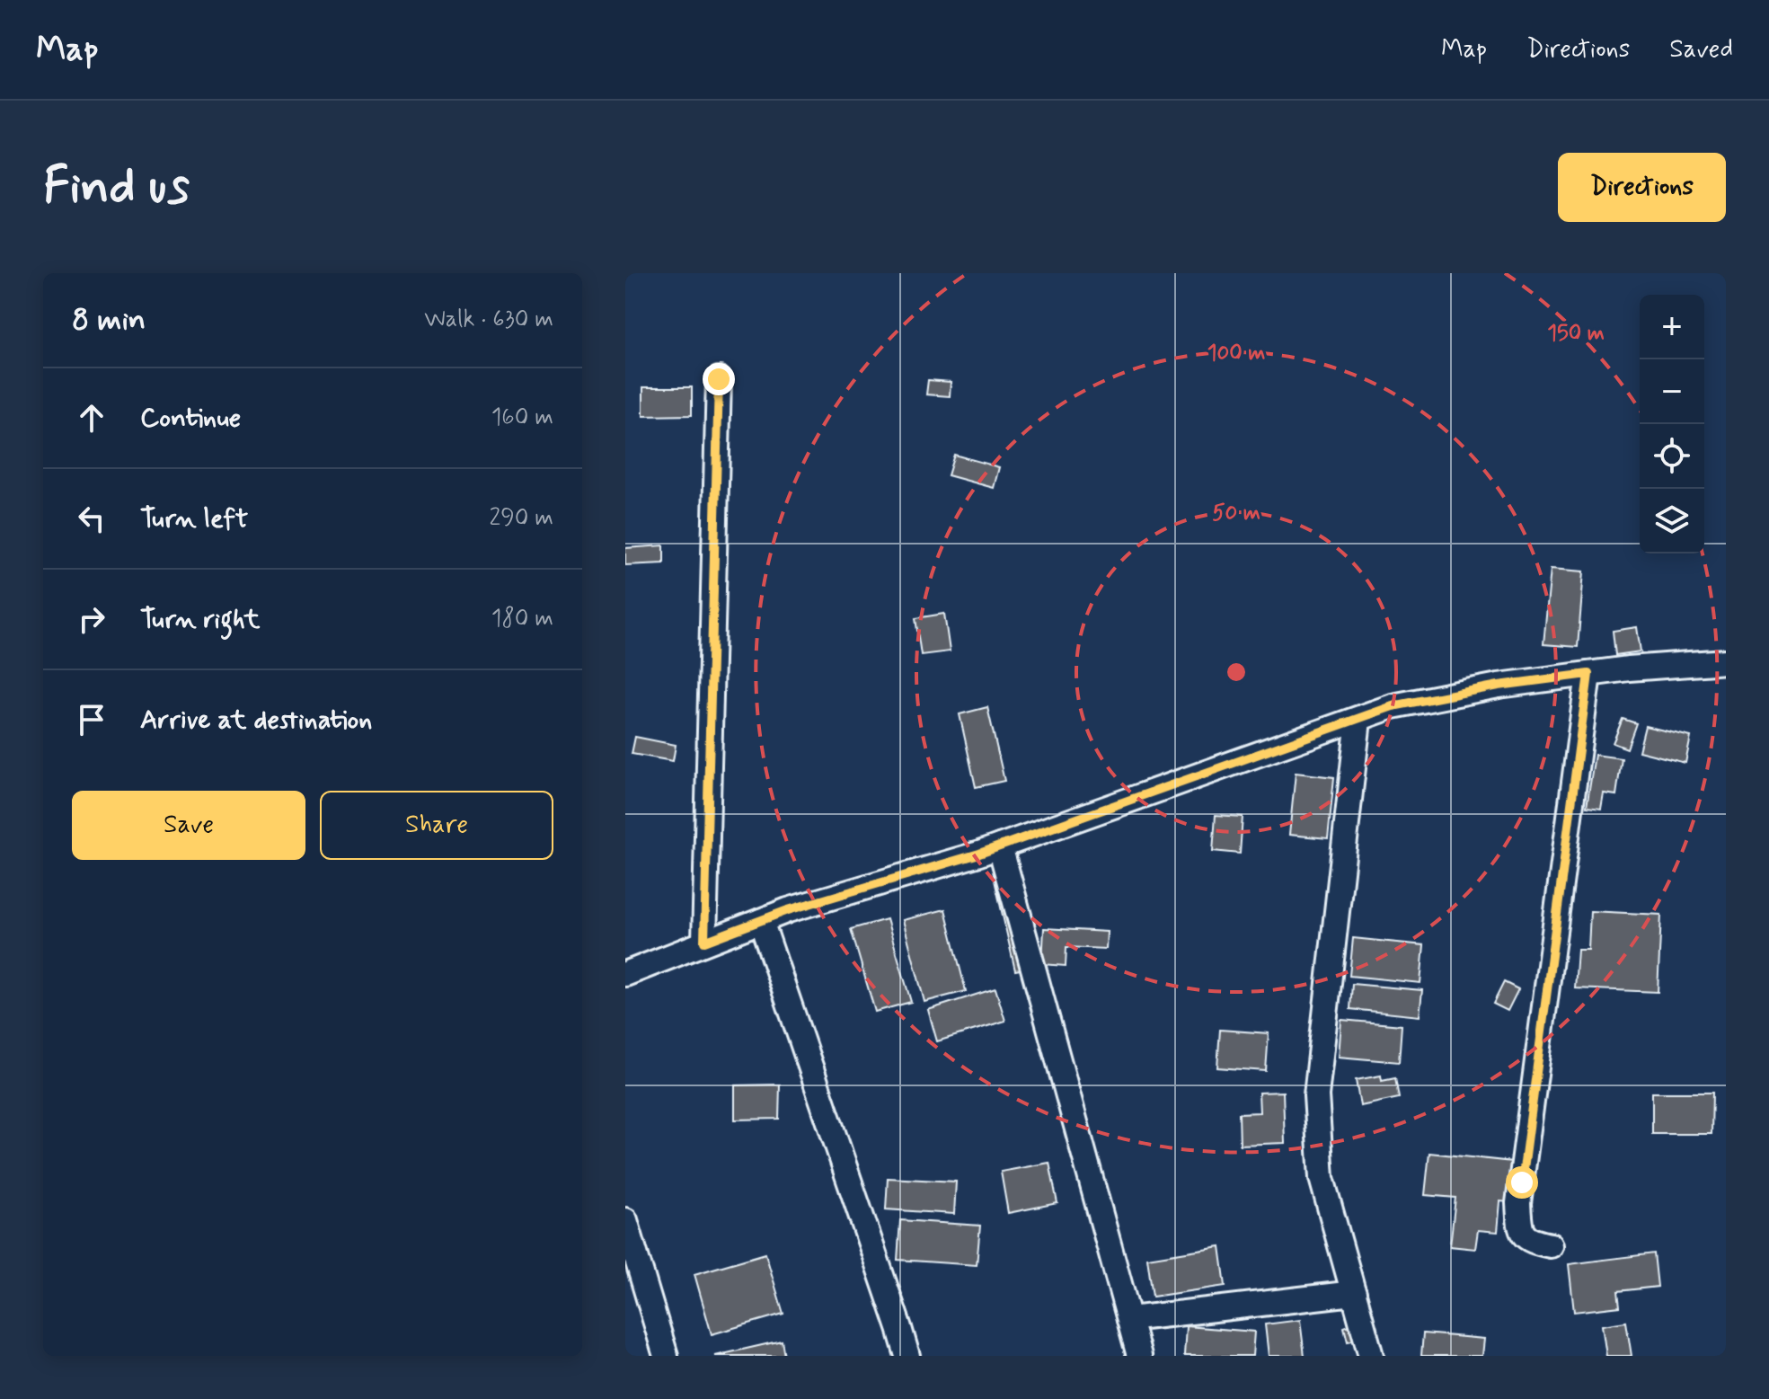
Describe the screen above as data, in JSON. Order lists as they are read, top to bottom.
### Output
{
  "page": {
    "header": "Map",
    "nav": ["Map", "Directions", "Saved"],
    "buttons": [
      "Directions",
      ["Save", "Share"]
    ],
    "title": "Find us",
    "heading": ["8 min", "Walk · 630 m"],
    "map_buttons": ["+", "−"],
    "list": [
      ["Continue", "160 m"],
      ["Turn left", "290 m"],
      ["Turn right", "180 m"],
      "Arrive at destination"
    ]
  },
  "rings": ["150 m", "100 m", "50 m"]
}
